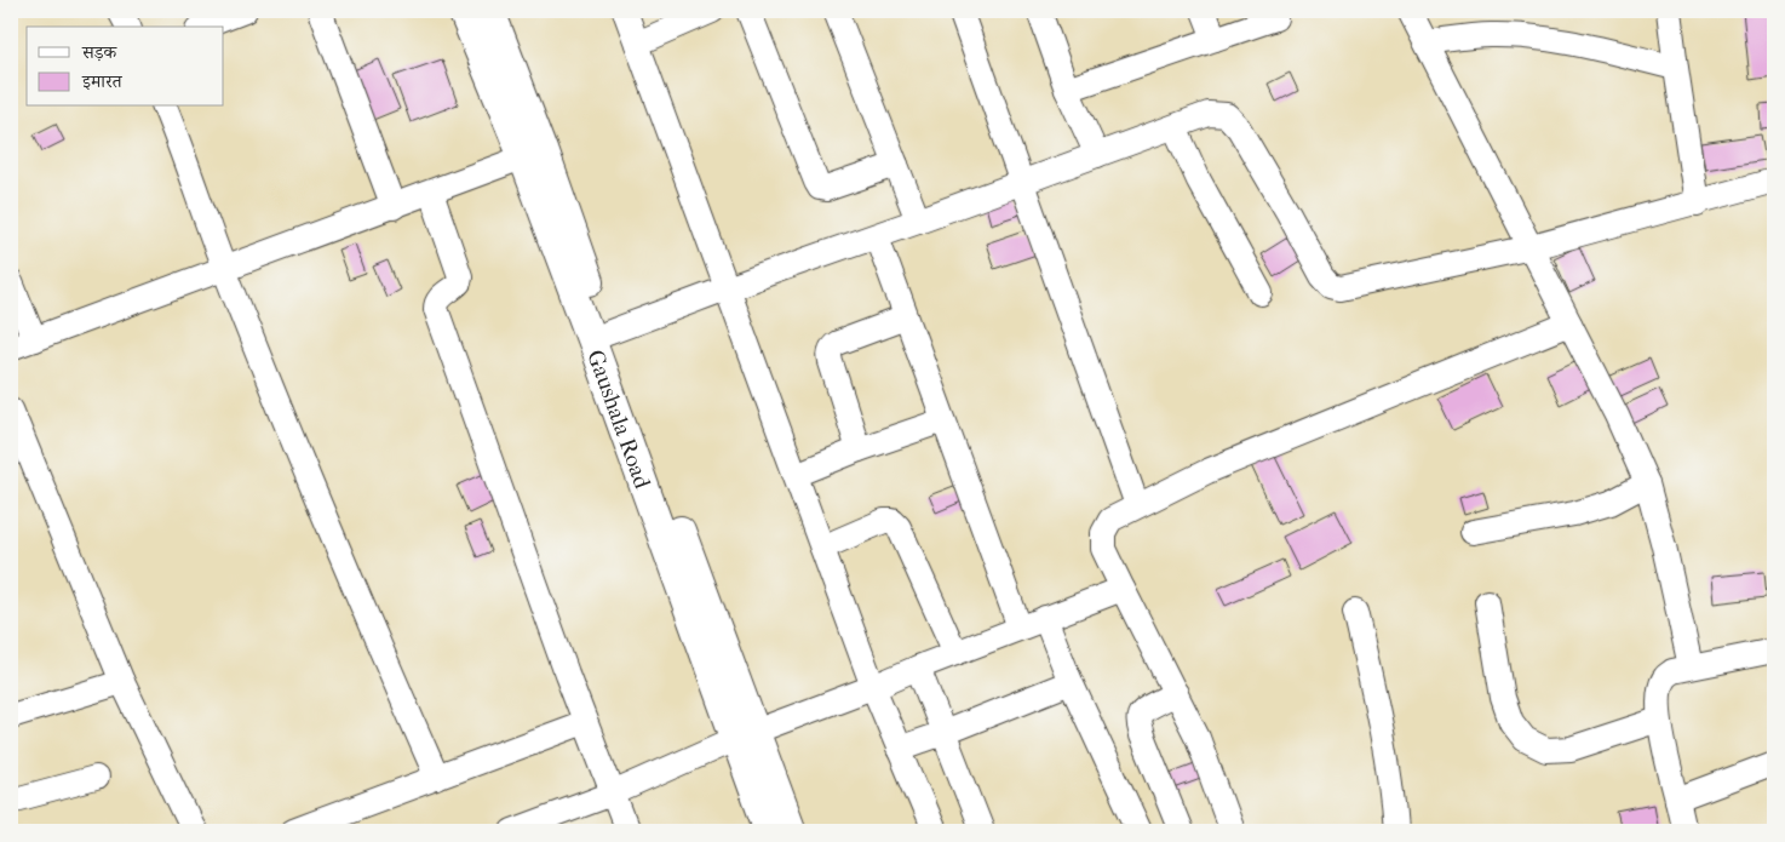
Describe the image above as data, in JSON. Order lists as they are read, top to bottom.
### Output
{
  "streets": {
    "street": ["Gaushala Road"]
  },
  "legend": ["सड़क", "इमारत"]
}
